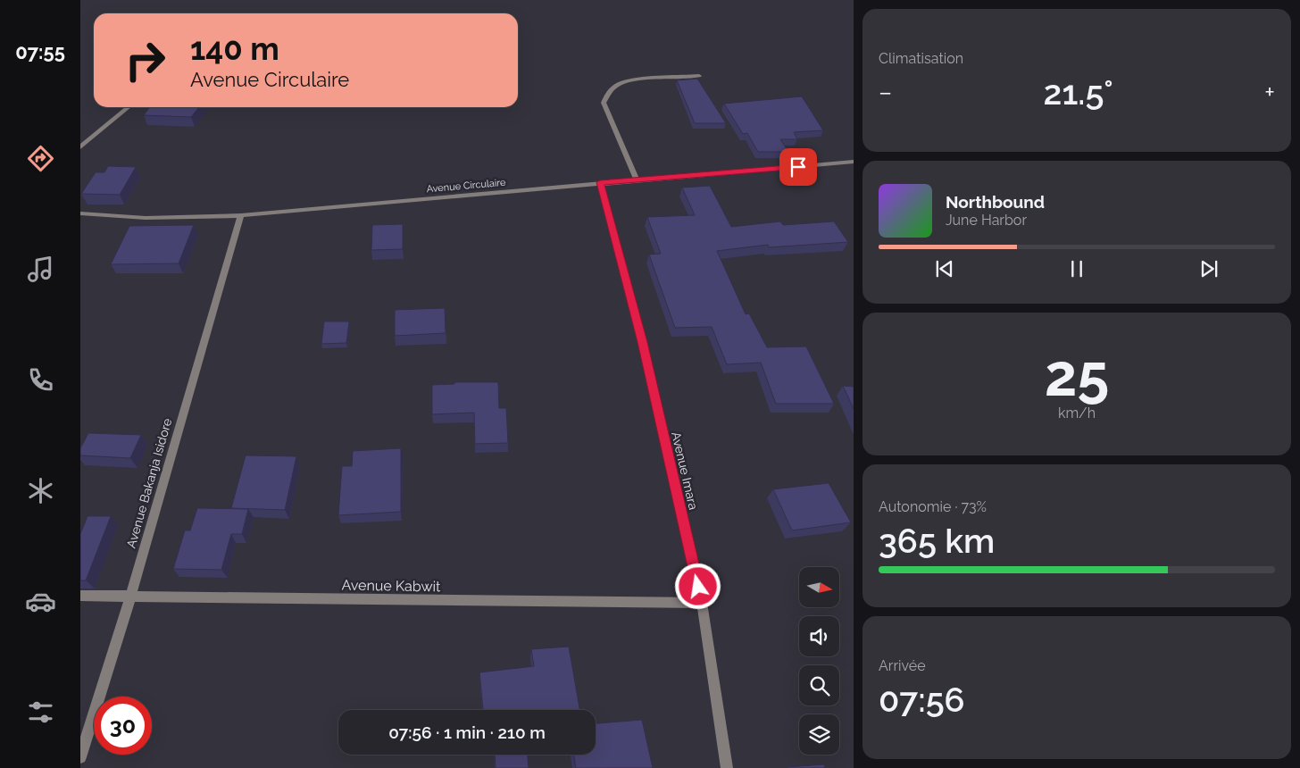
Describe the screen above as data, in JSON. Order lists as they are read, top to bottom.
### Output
{
  "streets": {
    "street": [
      "Avenue Circulaire",
      "Avenue Imara",
      "Avenue Bakanja Isidore",
      "Avenue Kabwit"
    ]
  },
  "crossings": [
    ["Avenue Circulaire", "Avenue Imara"],
    ["Avenue Circulaire", "Avenue Bakanja Isidore"],
    ["Avenue Imara", "Avenue Kabwit"],
    ["Avenue Bakanja Isidore", "Avenue Kabwit"]
  ],
  "north": "right",
  "page": {
    "tabs": "07:55",
    "tile": [
      "Climatisation",
      ["25", "km/h"],
      ["Autonomie · 73%", "365 km"],
      ["Arrivée", "07:56"]
    ],
    "turn": ["140 m", "Avenue Circulaire"],
    "heat": ["−", "21.5°", "+"],
    "song": ["Northbound", "June Harbor"],
    "limit": "30",
    "trip": "07:56 · 1 min · 210 m"
  }
}
